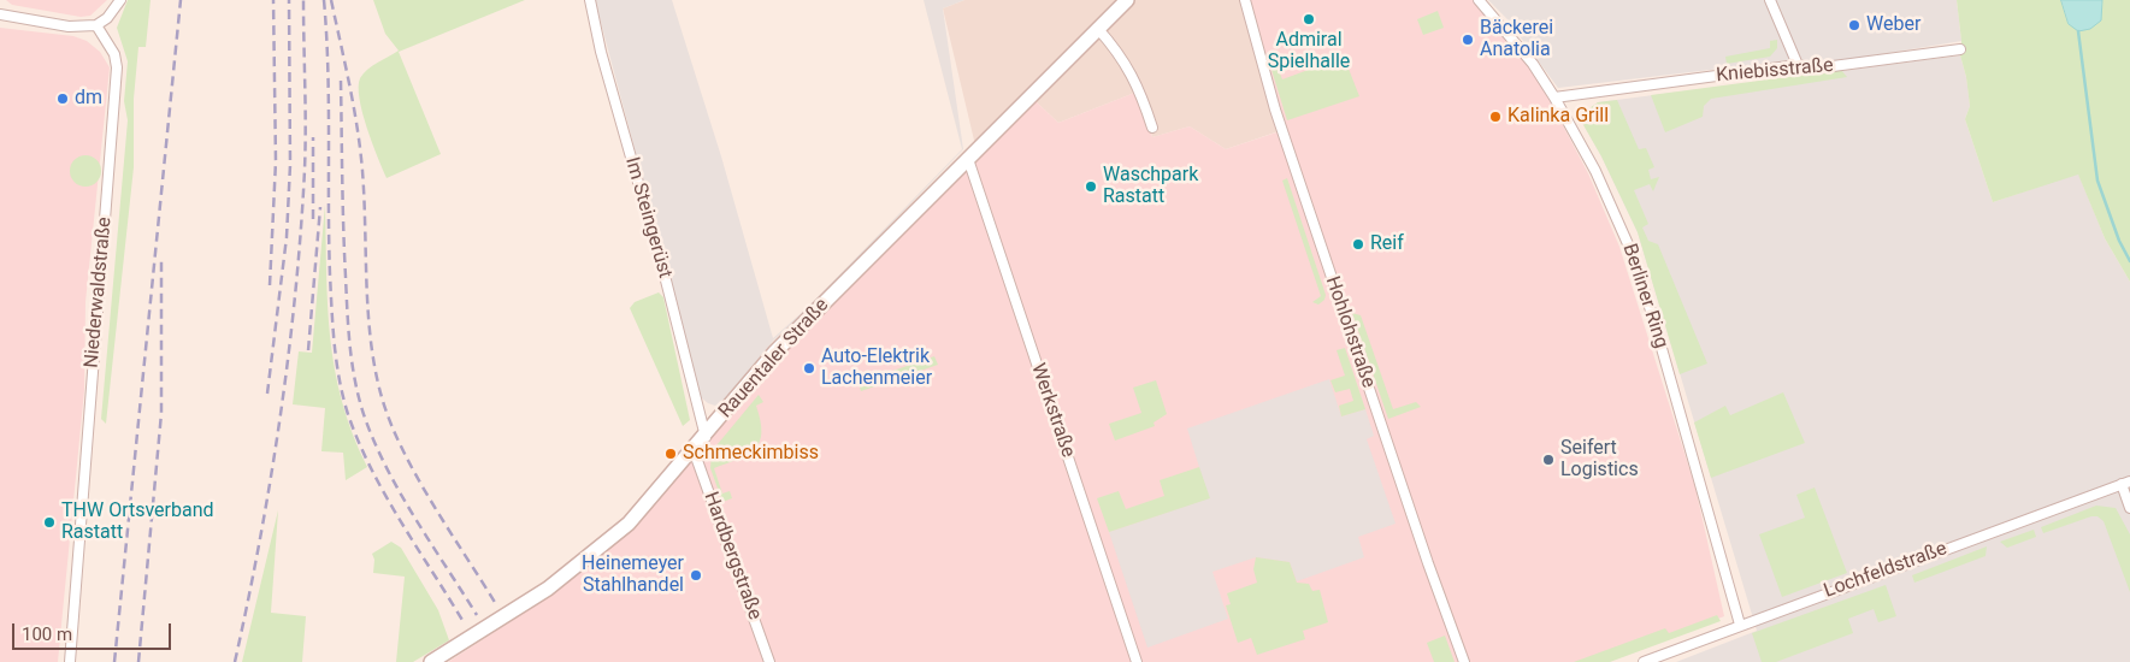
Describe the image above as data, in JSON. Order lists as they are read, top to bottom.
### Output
{
  "streets": {
    "street": [
      "Kniebisstraße",
      "Im Steingerüst",
      "Niederwaldstraße",
      "Berliner Ring",
      "Hohlohstraße",
      "Rauentaler Straße",
      "Werkstraße",
      "Hardbergstraße",
      "Lochfeldstraße"
    ]
  },
  "crossings": [
    ["Kniebisstraße", "Berliner Ring"],
    ["Im Steingerüst", "Rauentaler Straße"],
    ["Berliner Ring", "Lochfeldstraße"],
    ["Rauentaler Straße", "Werkstraße"],
    ["Rauentaler Straße", "Hardbergstraße"]
  ],
  "places": [
    "Admiral Spielhalle",
    "Weber",
    "Bäckerei Anatolia",
    "dm",
    "Kalinka Grill",
    "Waschpark Rastatt",
    "Reif",
    "Auto-Elektrik Lachenmeier",
    "Schmeckimbiss",
    "Seifert Logistics",
    "THW Ortsverband Rastatt",
    "Heinemeyer Stahlhandel"
  ],
  "scale_bar": "100 m"
}
